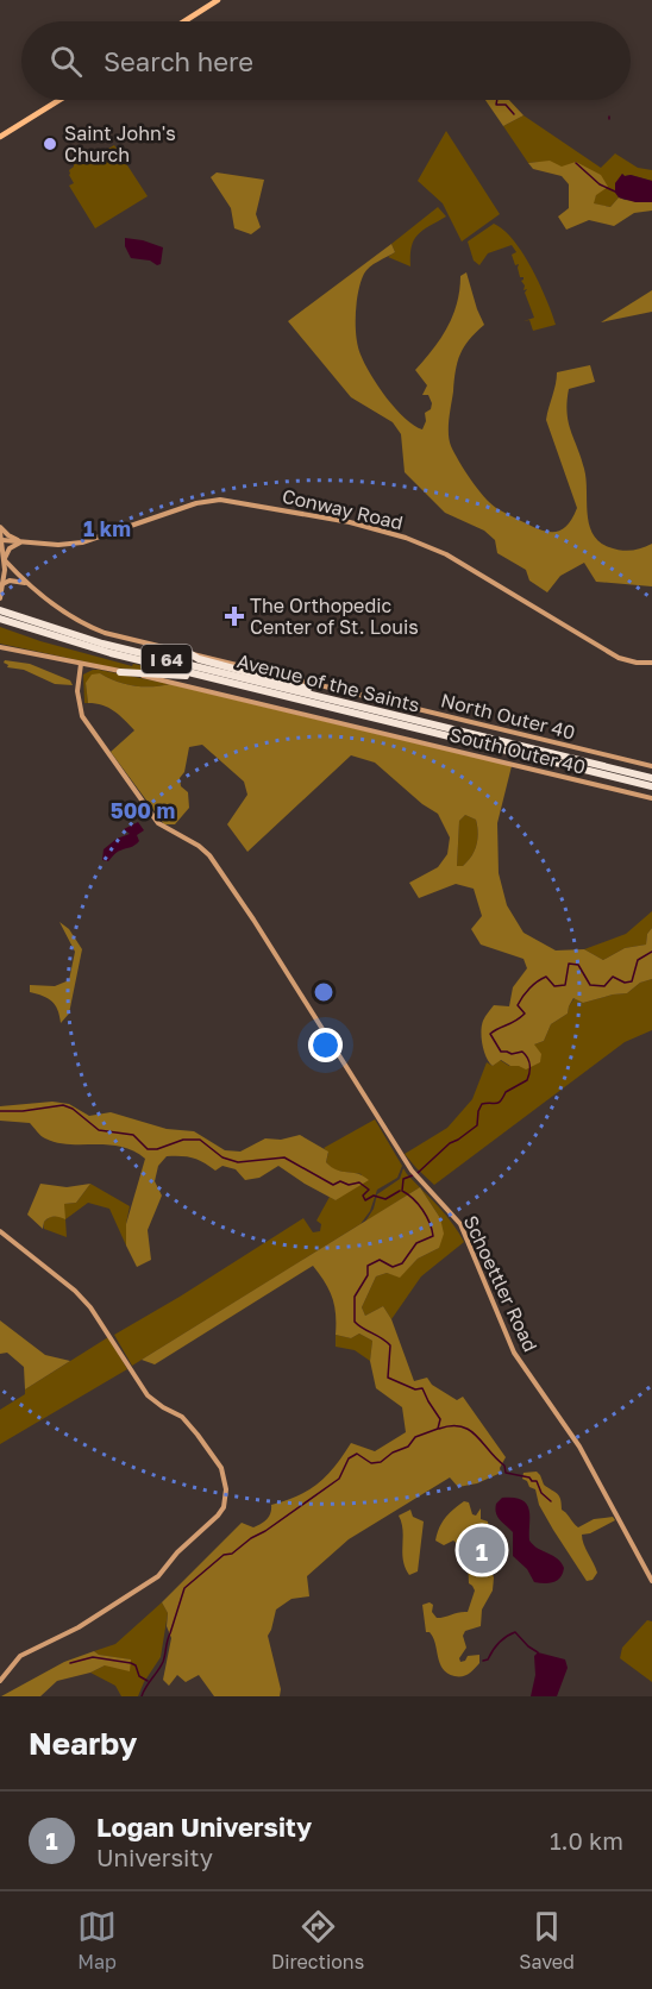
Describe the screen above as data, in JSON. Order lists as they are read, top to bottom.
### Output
{
  "streets": {
    "highway": ["I 64", "Avenue of the Saints"],
    "street": [
      "Conway Road",
      "North Outer 40",
      "South Outer 40",
      "Schoettler Road"
    ]
  },
  "crossings": [
    ["South Outer 40", "Schoettler Road"]
  ],
  "places": {
    "other": ["Saint John's Church"],
    "health": ["The Orthopedic Center of St. Louis"]
  },
  "page": {
    "search": "Search here",
    "pins": "1",
    "heading": "Nearby",
    "list": [
      {
        "mark": "1",
        "name": "Logan University",
        "note": "University",
        "value": "1.0 km"
      }
    ],
    "nav": ["Map", "Directions", "Saved"]
  },
  "rings": ["1 km", "500 m"]
}
